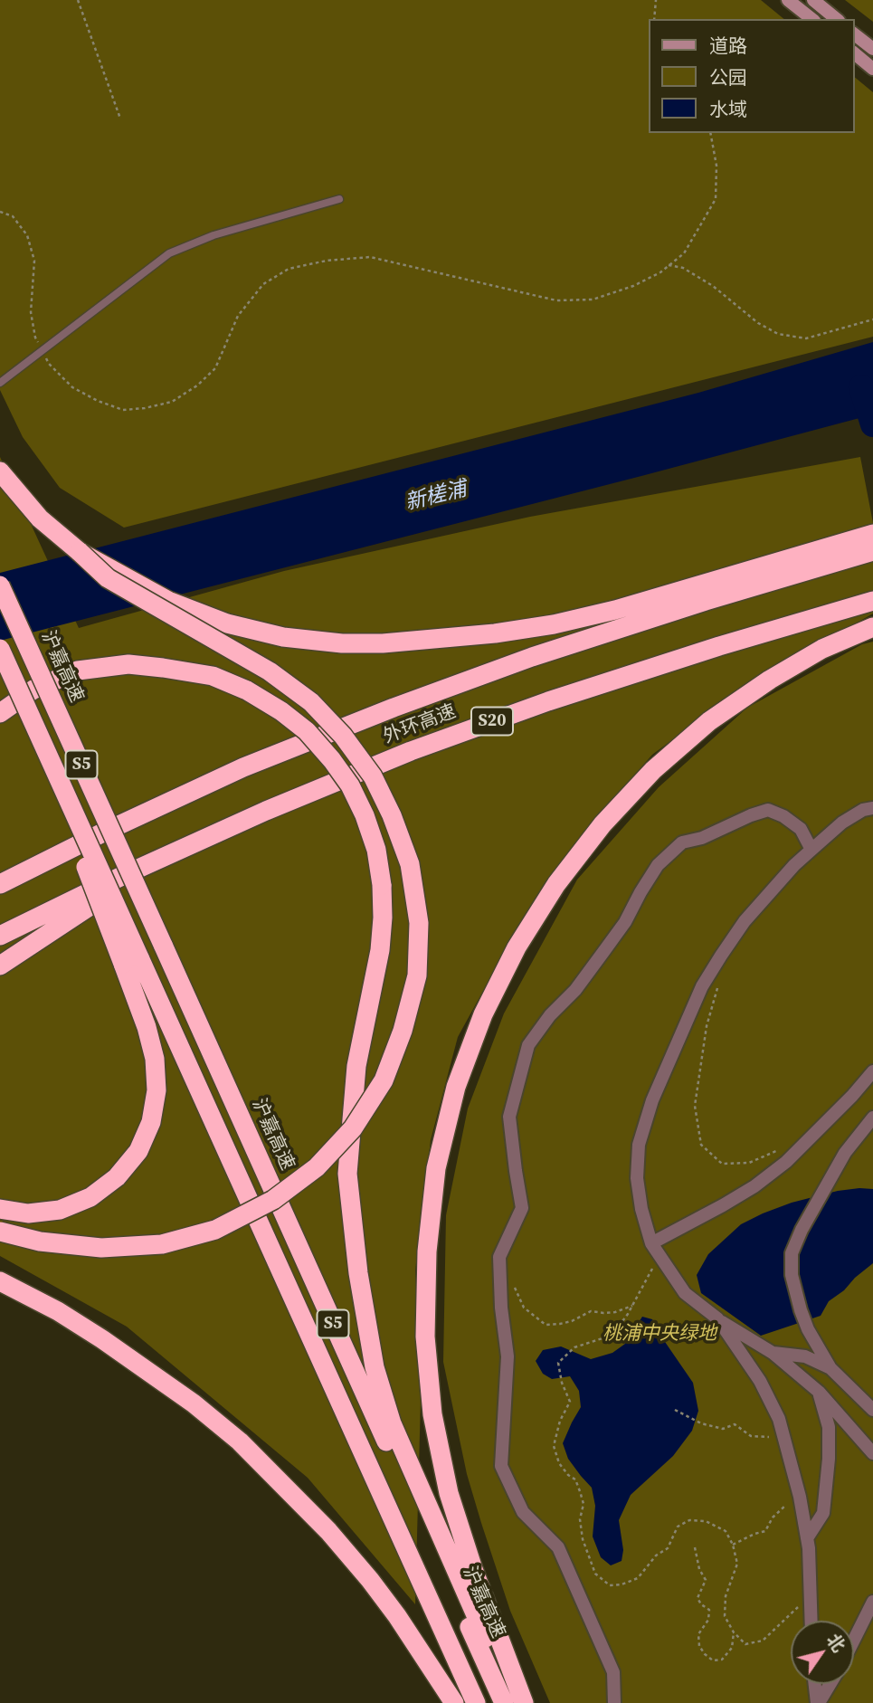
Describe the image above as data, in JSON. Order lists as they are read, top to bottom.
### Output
{
  "streets": {
    "highway": [
      "沪嘉高速",
      "S20",
      "外环高速",
      "S5"
    ]
  },
  "water": ["新槎浦"],
  "parks": ["桃浦中央绿地"],
  "legend": ["道路", "公园", "水域"],
  "north": "top right"
}
